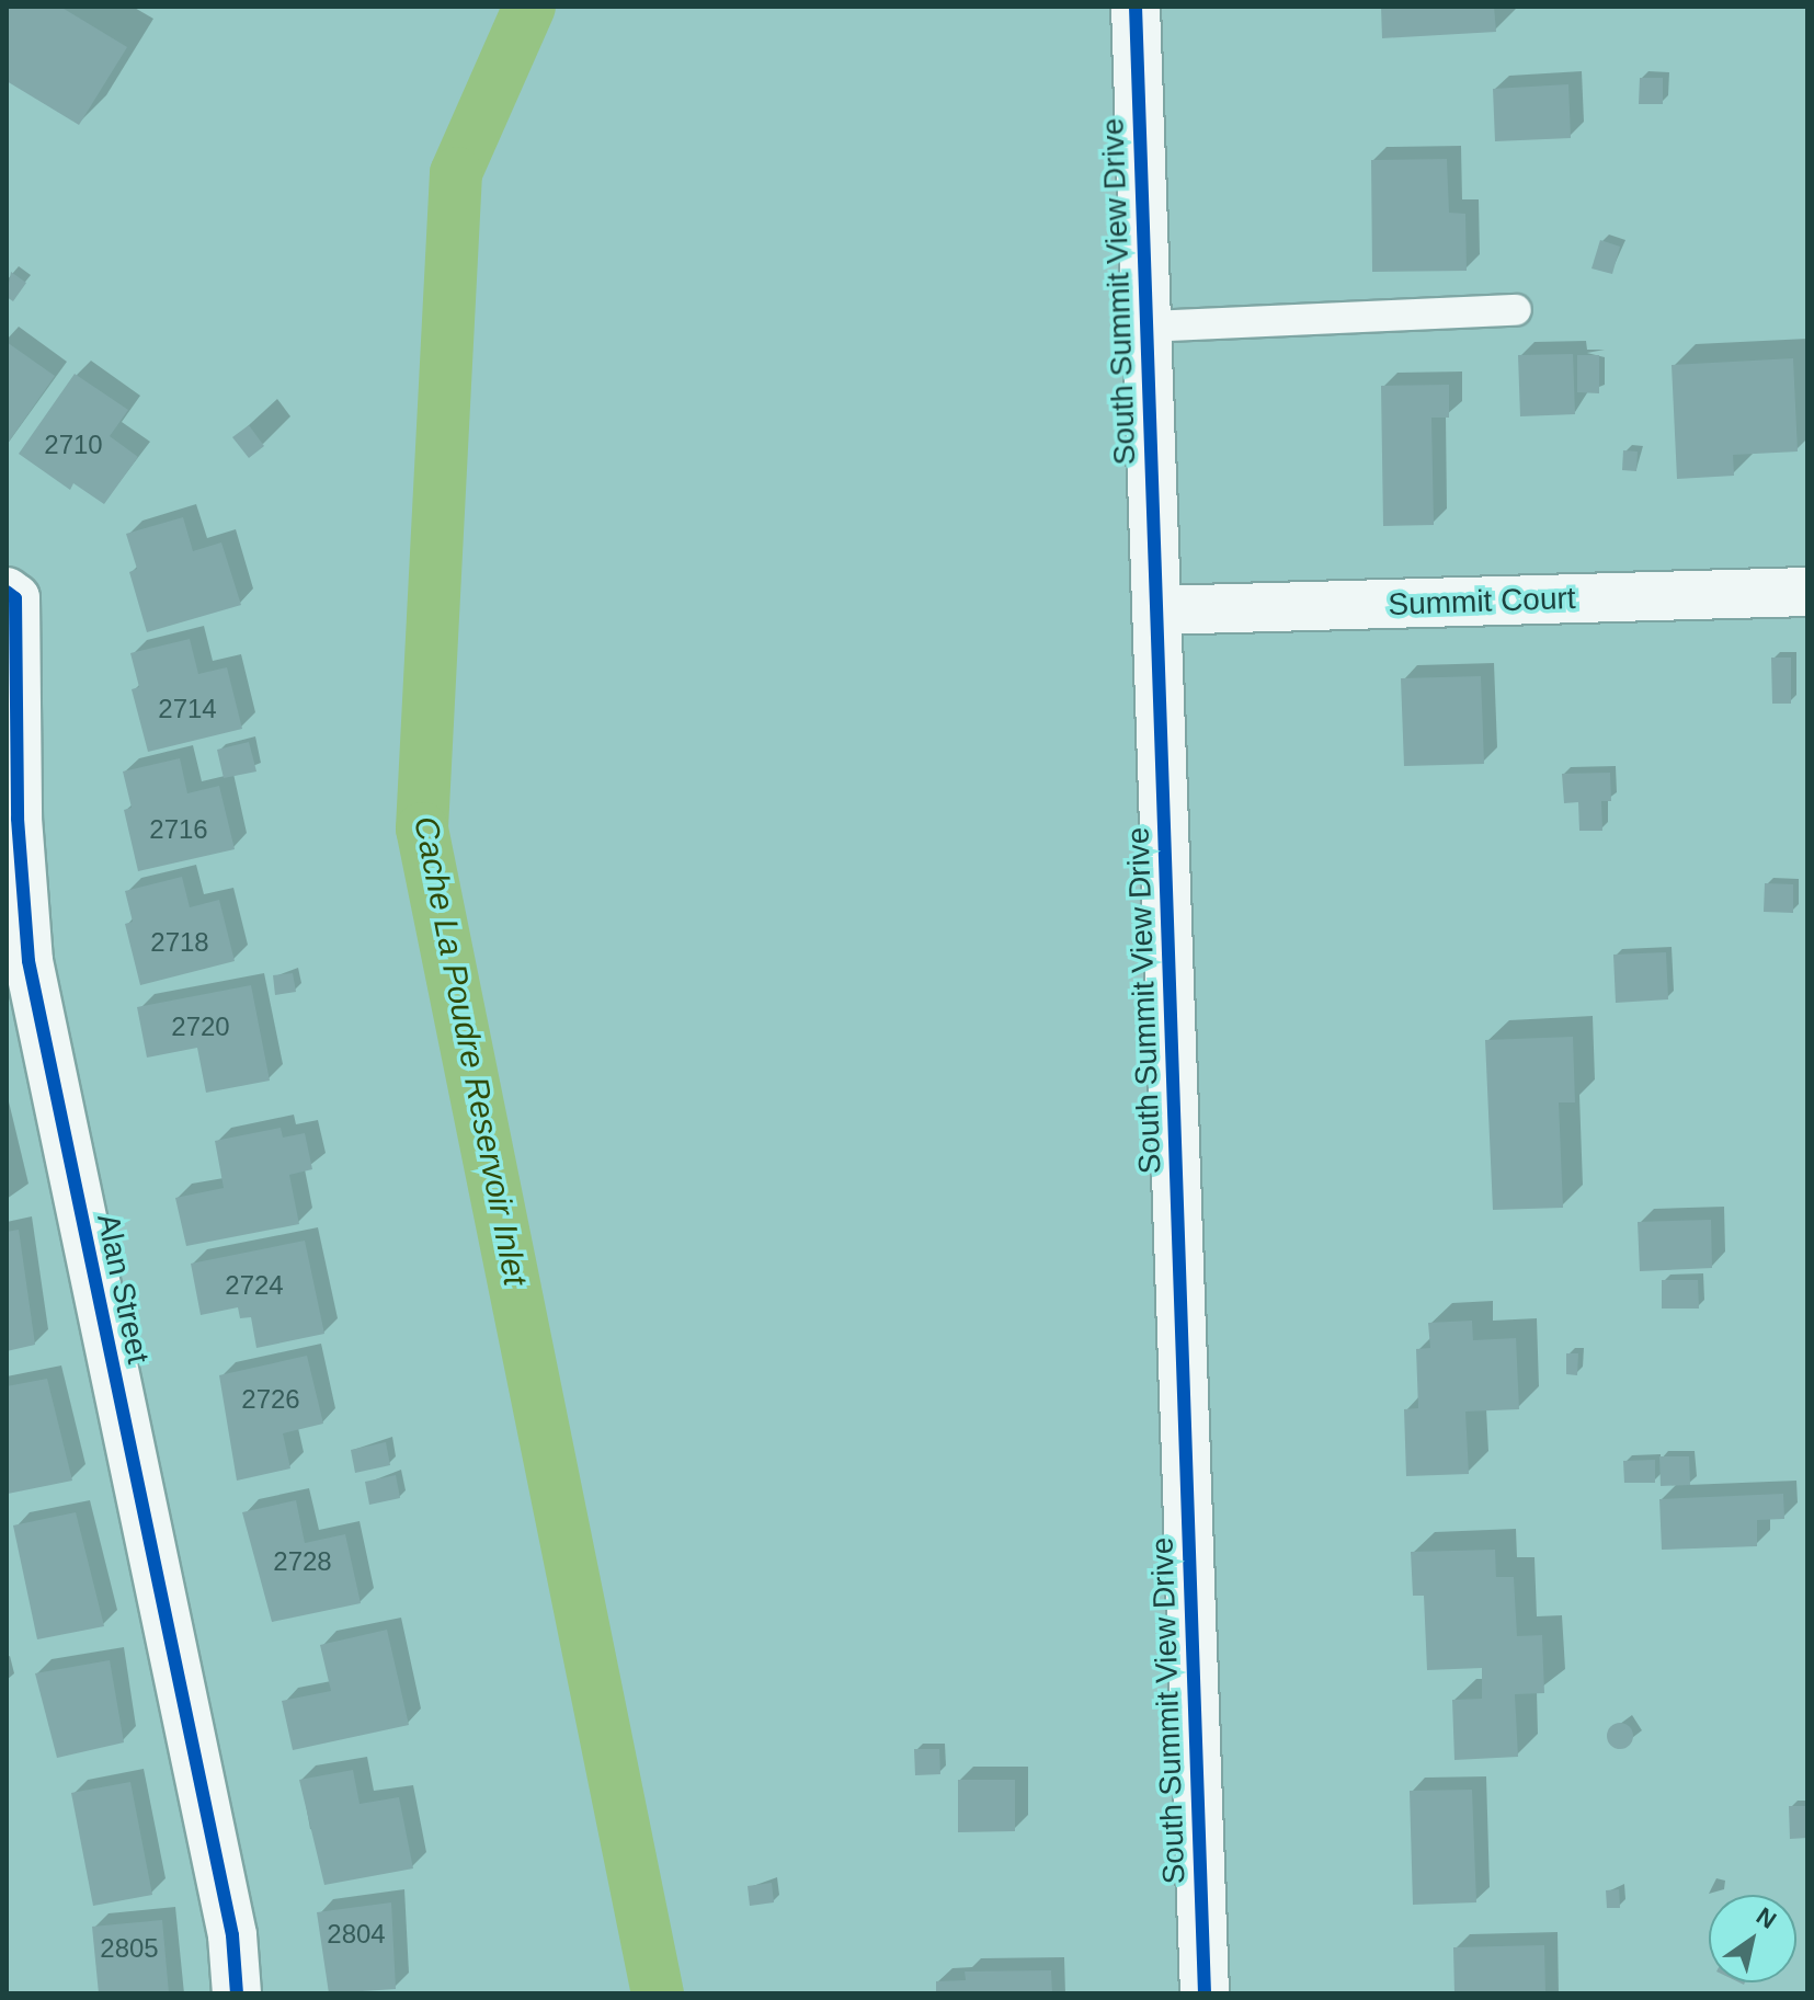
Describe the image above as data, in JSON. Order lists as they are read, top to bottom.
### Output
{
  "streets": {
    "street": ["South Summit View Drive", "Summit Court", "Alan Street"]
  },
  "crossings": [
    ["South Summit View Drive", "Summit Court"]
  ],
  "water": ["Cache La Poudre Reservoir Inlet"],
  "house_numbers": [
    "2710",
    "2714",
    "2716",
    "2718",
    "2720",
    "2724",
    "2726",
    "2728",
    "2804",
    "2805"
  ],
  "north": "top right"
}
